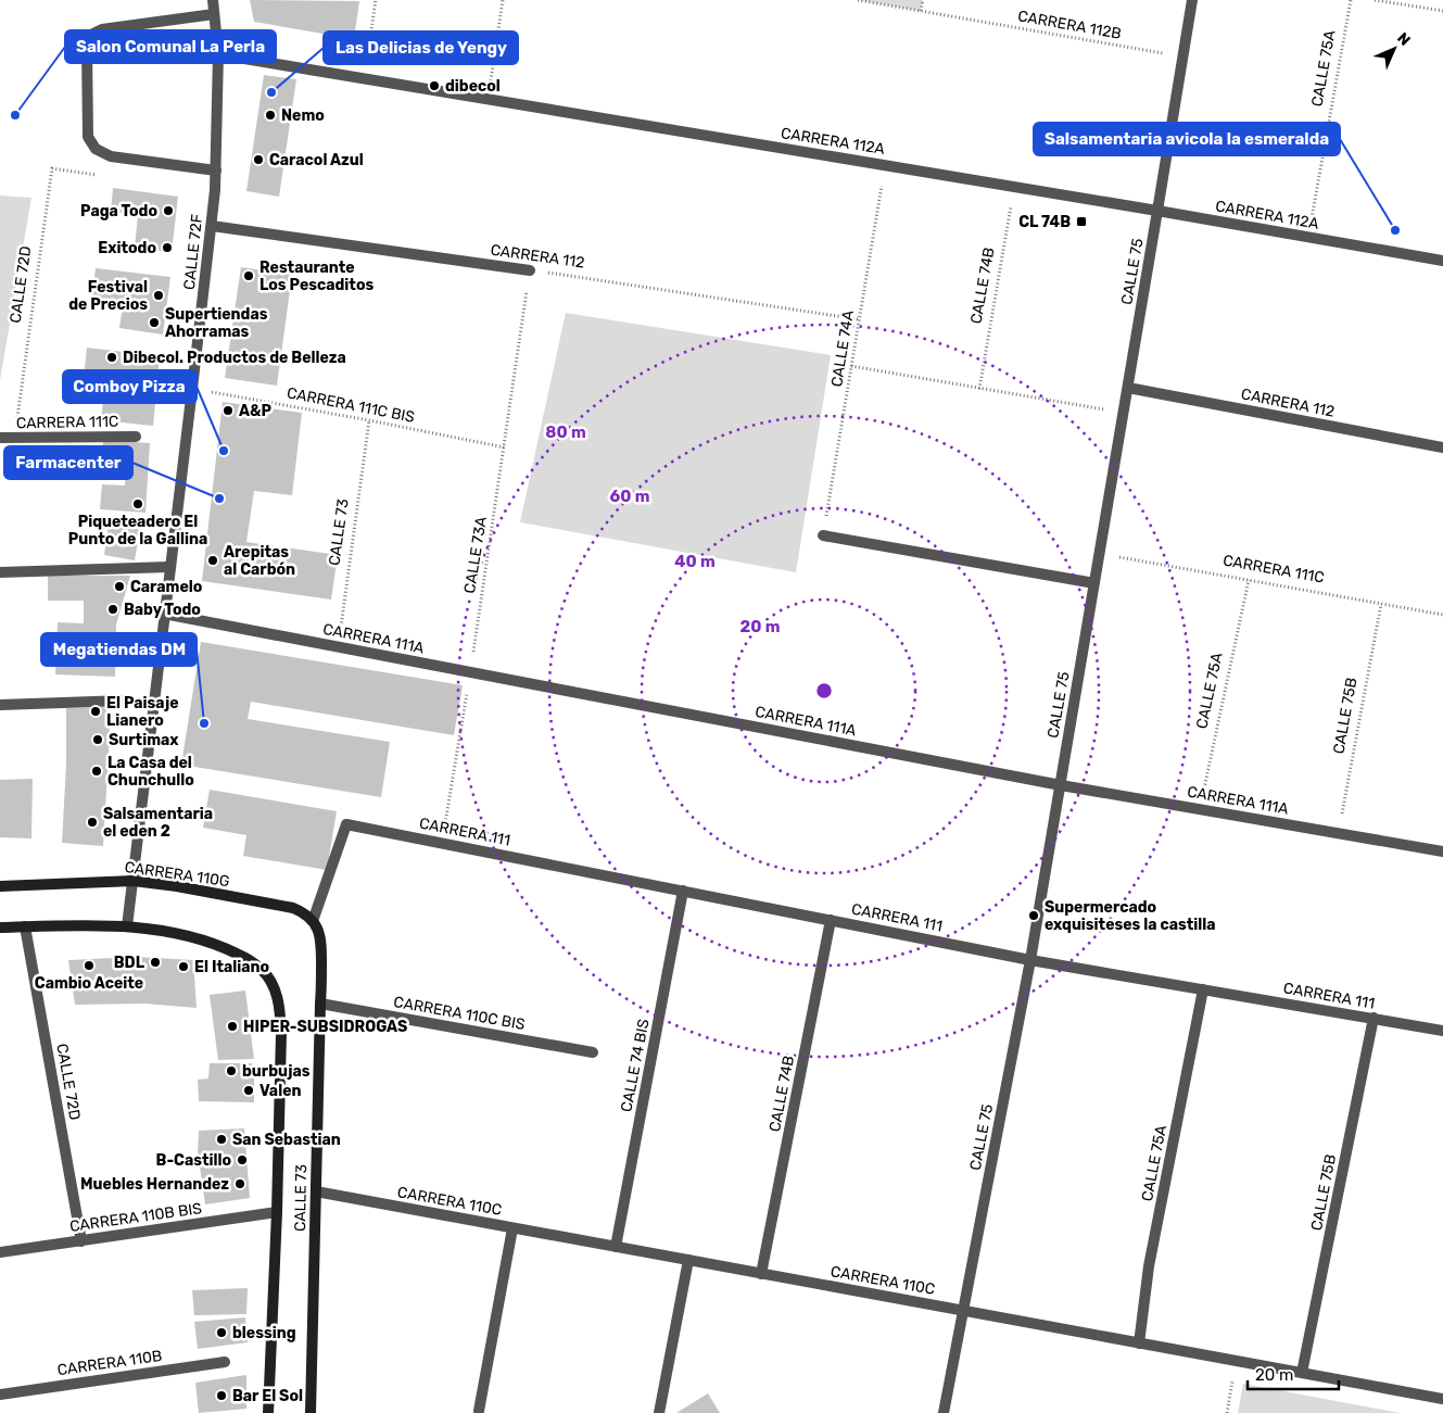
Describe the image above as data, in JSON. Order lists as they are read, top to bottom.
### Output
{
  "streets": {
    "main road": ["CALLE 73", "CARRERA 110G"],
    "street": [
      "CALLE 75A",
      "CARRERA 112A",
      "CALLE 72F",
      "CARRERA 112",
      "CALLE 75",
      "CALLE 72D",
      "CALLE 74B",
      "CARRERA 111C",
      "CARRERA 111A",
      "CALLE 75B",
      "CARRERA 111",
      "CARRERA 110C BIS",
      "CALLE 74 BIS",
      "CARRERA 110C",
      "CARRERA 110B BIS",
      "CARRERA 110B"
    ],
    "path": [
      "CARRERA 112B",
      "CALLE 74A",
      "CARRERA 111C BIS",
      "CALLE 73A"
    ]
  },
  "crossings": [
    ["CARRERA 112B", "CALLE 75"],
    ["CALLE 75A", "CARRERA 112A"],
    ["CALLE 75A", "CARRERA 111C"],
    ["CALLE 75A", "CARRERA 111A"],
    ["CALLE 75A", "CARRERA 111"],
    ["CALLE 75A", "CARRERA 110C"],
    ["CARRERA 112A", "CALLE 72F"],
    ["CARRERA 112A", "CALLE 75"],
    ["CARRERA 112A", "CALLE 74B"],
    ["CARRERA 112A", "CALLE 74A"],
    ["CALLE 72F", "CARRERA 112"],
    ["CALLE 72F", "CARRERA 111C BIS"],
    ["CALLE 72F", "CALLE 73"],
    ["CALLE 72F", "CARRERA 111A"],
    ["CALLE 72F", "CARRERA 110G"],
    ["CARRERA 112", "CALLE 75"],
    ["CARRERA 112", "CALLE 74A"],
    ["CARRERA 112", "CALLE 73A"],
    ["CALLE 75", "CARRERA 111C"],
    ["CALLE 75", "CARRERA 111A"],
    ["CALLE 75", "CARRERA 111"],
    ["CALLE 75", "CARRERA 110C"],
    ["CALLE 72D", "CARRERA 111C"],
    ["CALLE 72D", "CARRERA 110B BIS"],
    ["CALLE 74B", "CARRERA 111"],
    ["CALLE 74B", "CARRERA 110C"],
    ["CARRERA 111C BIS", "CALLE 73"],
    ["CARRERA 111C BIS", "CALLE 73A"],
    ["CARRERA 111C", "CALLE 75B"],
    ["CALLE 73", "CARRERA 111A"],
    ["CALLE 73", "CARRERA 111"],
    ["CALLE 73", "CARRERA 110G"],
    ["CALLE 73", "CARRERA 110C BIS"],
    ["CALLE 73", "CARRERA 110C"],
    ["CALLE 73", "CARRERA 110B BIS"],
    ["CALLE 73A", "CARRERA 111A"],
    ["CALLE 73A", "CARRERA 111"],
    ["CARRERA 111A", "CALLE 75B"],
    ["CALLE 75B", "CARRERA 111"],
    ["CALLE 75B", "CARRERA 110C"],
    ["CARRERA 111", "CARRERA 110G"],
    ["CARRERA 111", "CALLE 74 BIS"],
    ["CALLE 74 BIS", "CARRERA 110C"]
  ],
  "places": {
    "other": [
      "dibecol",
      "Las Delicias de Yengy",
      "Salon Comunal La Perla",
      "Nemo",
      "Caracol Azul",
      "Paga Todo",
      "Salsamentaria avicola la esmeralda",
      "Exitodo",
      "Restaurante Los Pescaditos",
      "Festival de Precios",
      "Supertiendas Ahorramas",
      "Dibecol. Productos de Belleza",
      "A&P",
      "Comboy Pizza",
      "Farmacenter",
      "Piqueteadero El Punto de la Gallina",
      "Arepitas al Carbón",
      "Caramelo",
      "Baby Todo",
      "El Paisaje Lianero",
      "Megatiendas DM",
      "Surtimax",
      "La Casa del Chunchullo",
      "Salsamentaria el eden 2",
      "Supermercado exquisiteses la castilla",
      "BDL",
      "Cambio Aceite",
      "El Italiano",
      "HIPER-SUBSIDROGAS",
      "burbujas",
      "Valen",
      "San Sebastian",
      "B-Castillo",
      "Muebles Hernandez",
      "blessing",
      "Bar El Sol"
    ],
    "transit": ["CL 74B"]
  },
  "scale_bar": "20 m",
  "north": "top right",
  "rings": [
    "80 m",
    "60 m",
    "40 m",
    "20 m"
  ]
}
